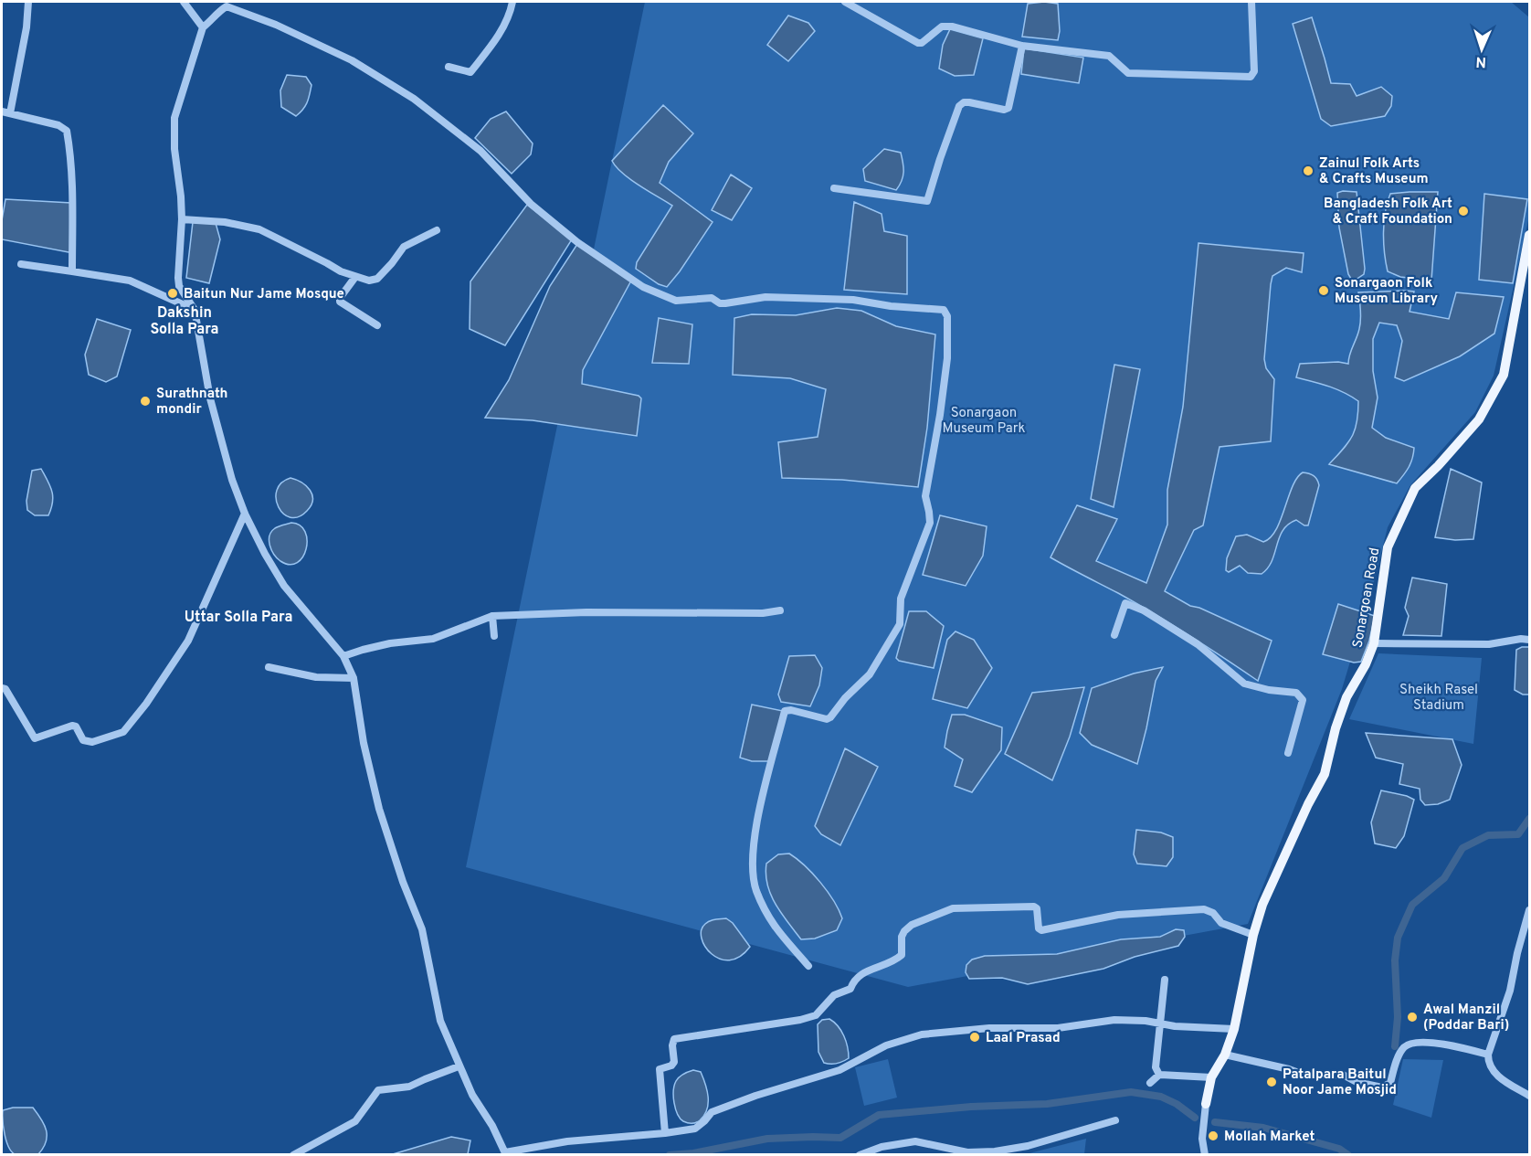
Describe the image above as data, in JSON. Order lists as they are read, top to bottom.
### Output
{
  "streets": {
    "main road": ["Sonargoan Road"]
  },
  "districts": ["Dakshin Solla Para", "Uttar Solla Para"],
  "parks": ["Sonargaon Museum Park", "Sheikh Rasel Stadium"],
  "places": [
    "Zainul Folk Arts & Crafts Museum",
    "Bangladesh Folk Art & Craft Foundation",
    "Sonargaon Folk Museum Library",
    "Baitun Nur Jame Mosque",
    "Surathnath mondir",
    "Awal Manzil (Poddar Bari)",
    "Laal Prasad",
    "Patalpara Baitul Noor Jame Mosjid",
    "Mollah Market"
  ],
  "north": "bottom"
}
